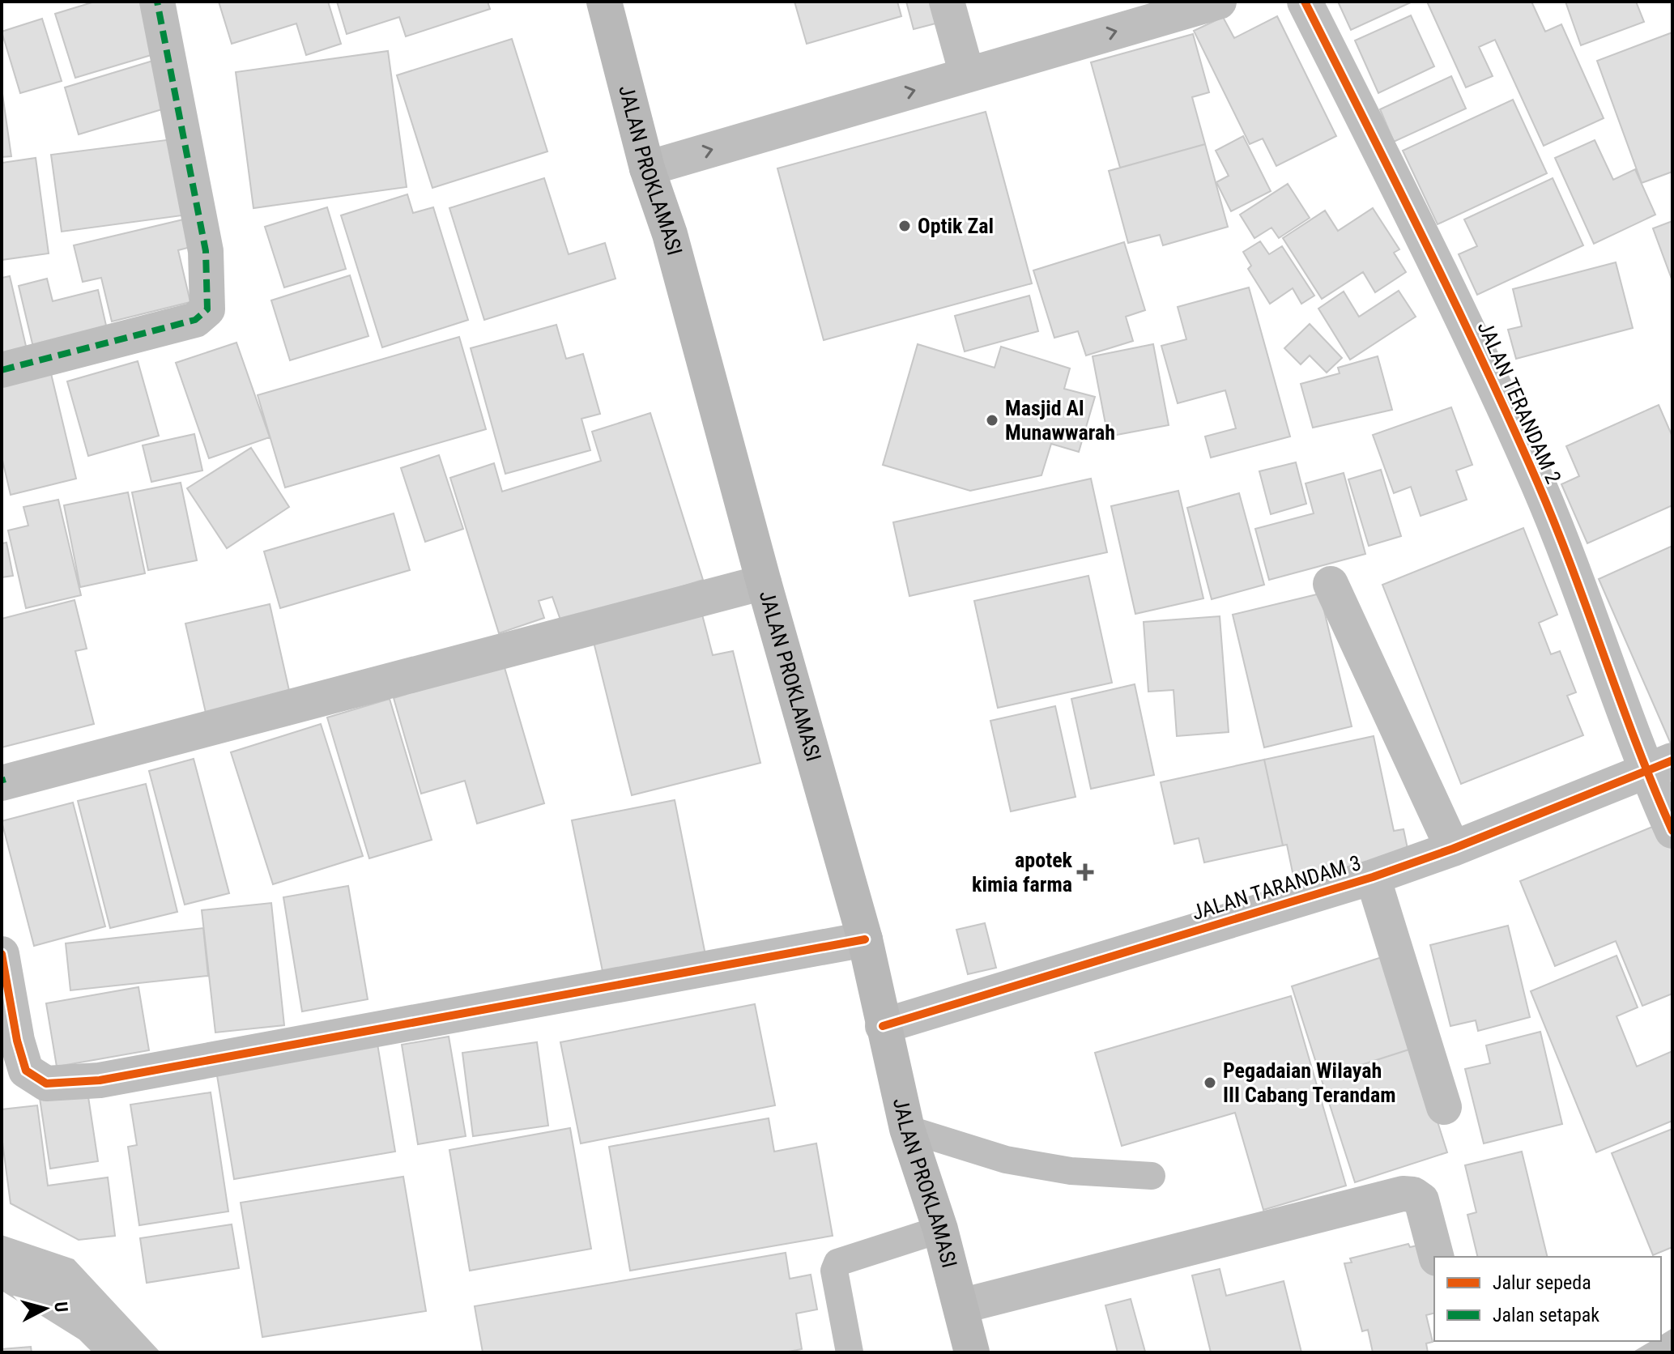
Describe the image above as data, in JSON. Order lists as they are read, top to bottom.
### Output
{
  "streets": {
    "main road": ["JALAN PROKLAMASI"],
    "street": ["JALAN TERANDAM 2", "JALAN TARANDAM 3"]
  },
  "crossings": [
    ["JALAN PROKLAMASI", "JALAN TARANDAM 3"],
    ["JALAN TERANDAM 2", "JALAN TARANDAM 3"]
  ],
  "places": {
    "other": ["Optik Zal", "Masjid Al Munawwarah", "Pegadaian Wilayah III Cabang Terandam"],
    "health": ["apotek kimia farma"]
  },
  "legend": ["Jalur sepeda", "Jalan setapak"],
  "north": "right"
}
